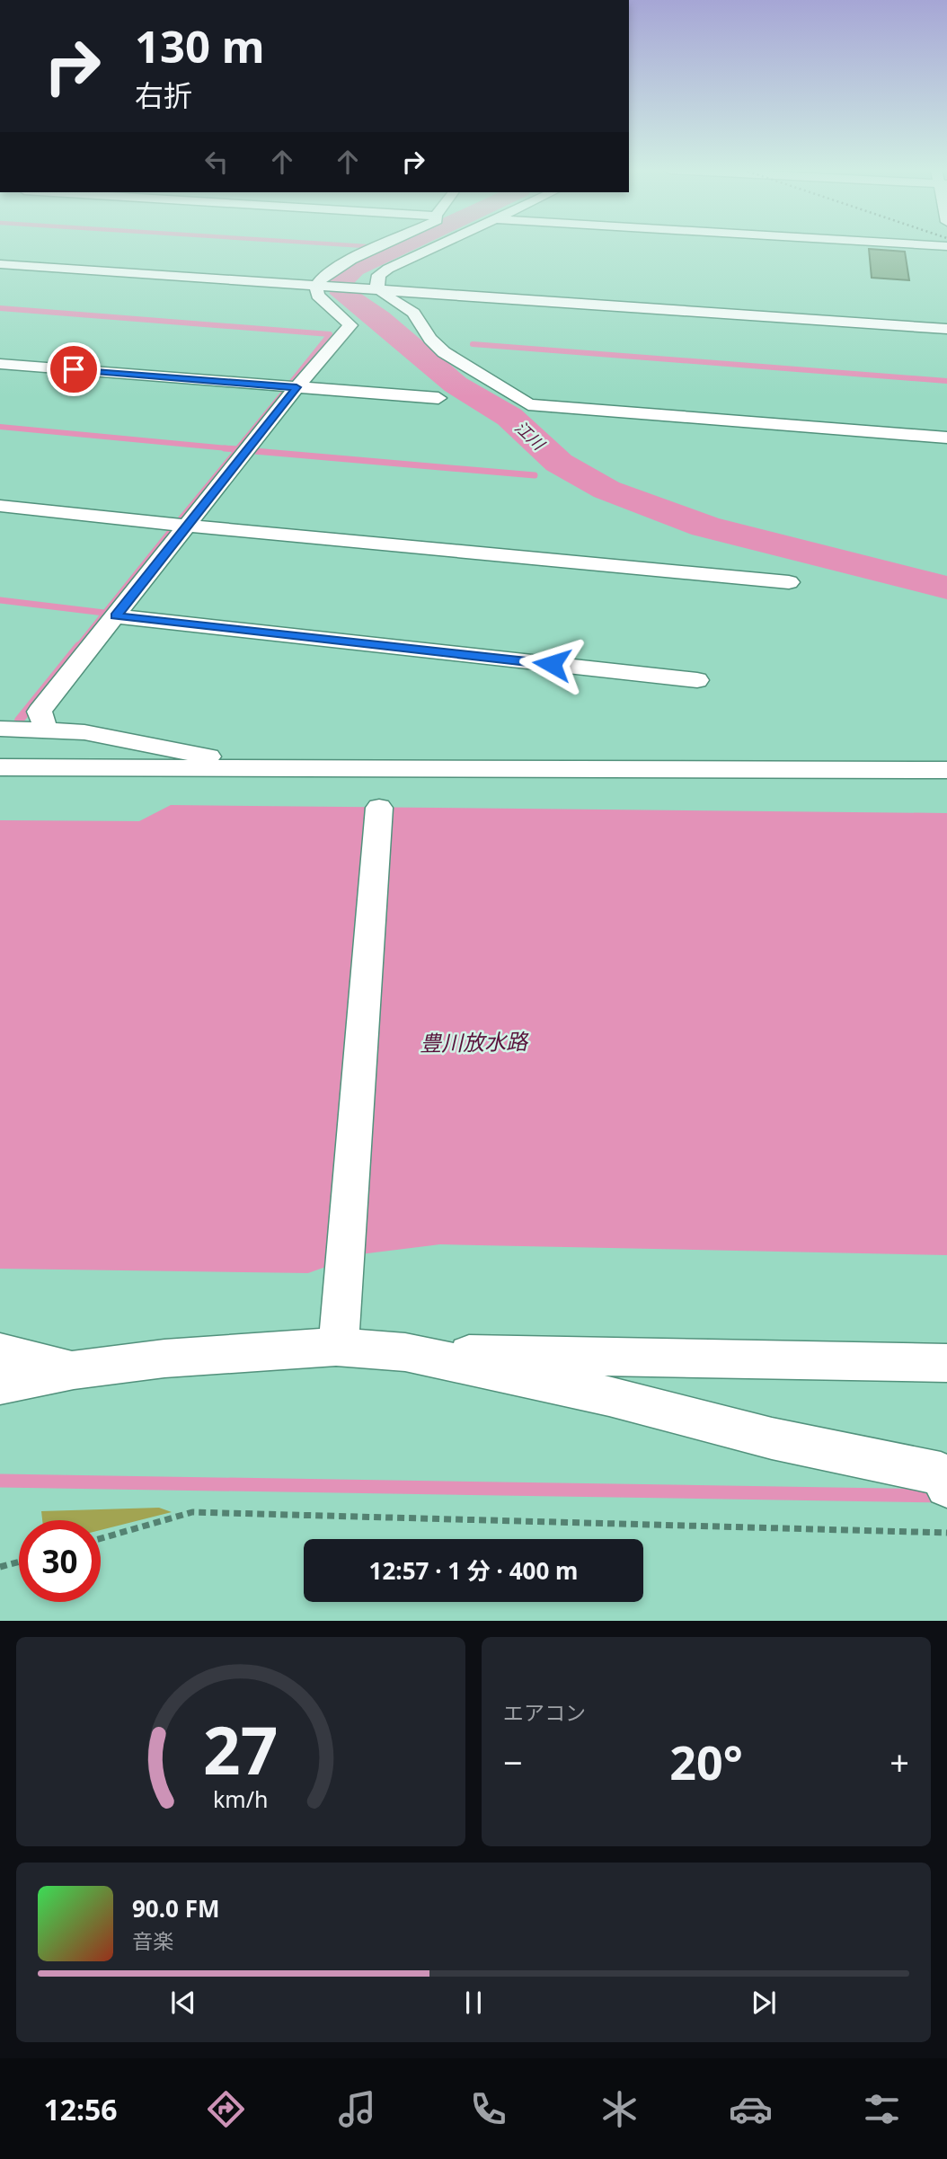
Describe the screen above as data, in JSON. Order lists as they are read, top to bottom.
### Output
{
  "water": ["江川", "豊川放水路"],
  "page": {
    "turn": ["130 m", "右折"],
    "limit": "30",
    "trip": "12:57 · 1 分 · 400 m",
    "tile": "エアコン",
    "heat": ["−", "20°", "+"],
    "song": ["90.0 FM", "音楽"],
    "tabs": "12:56",
    "gauge": ["27", "km/h"]
  }
}
